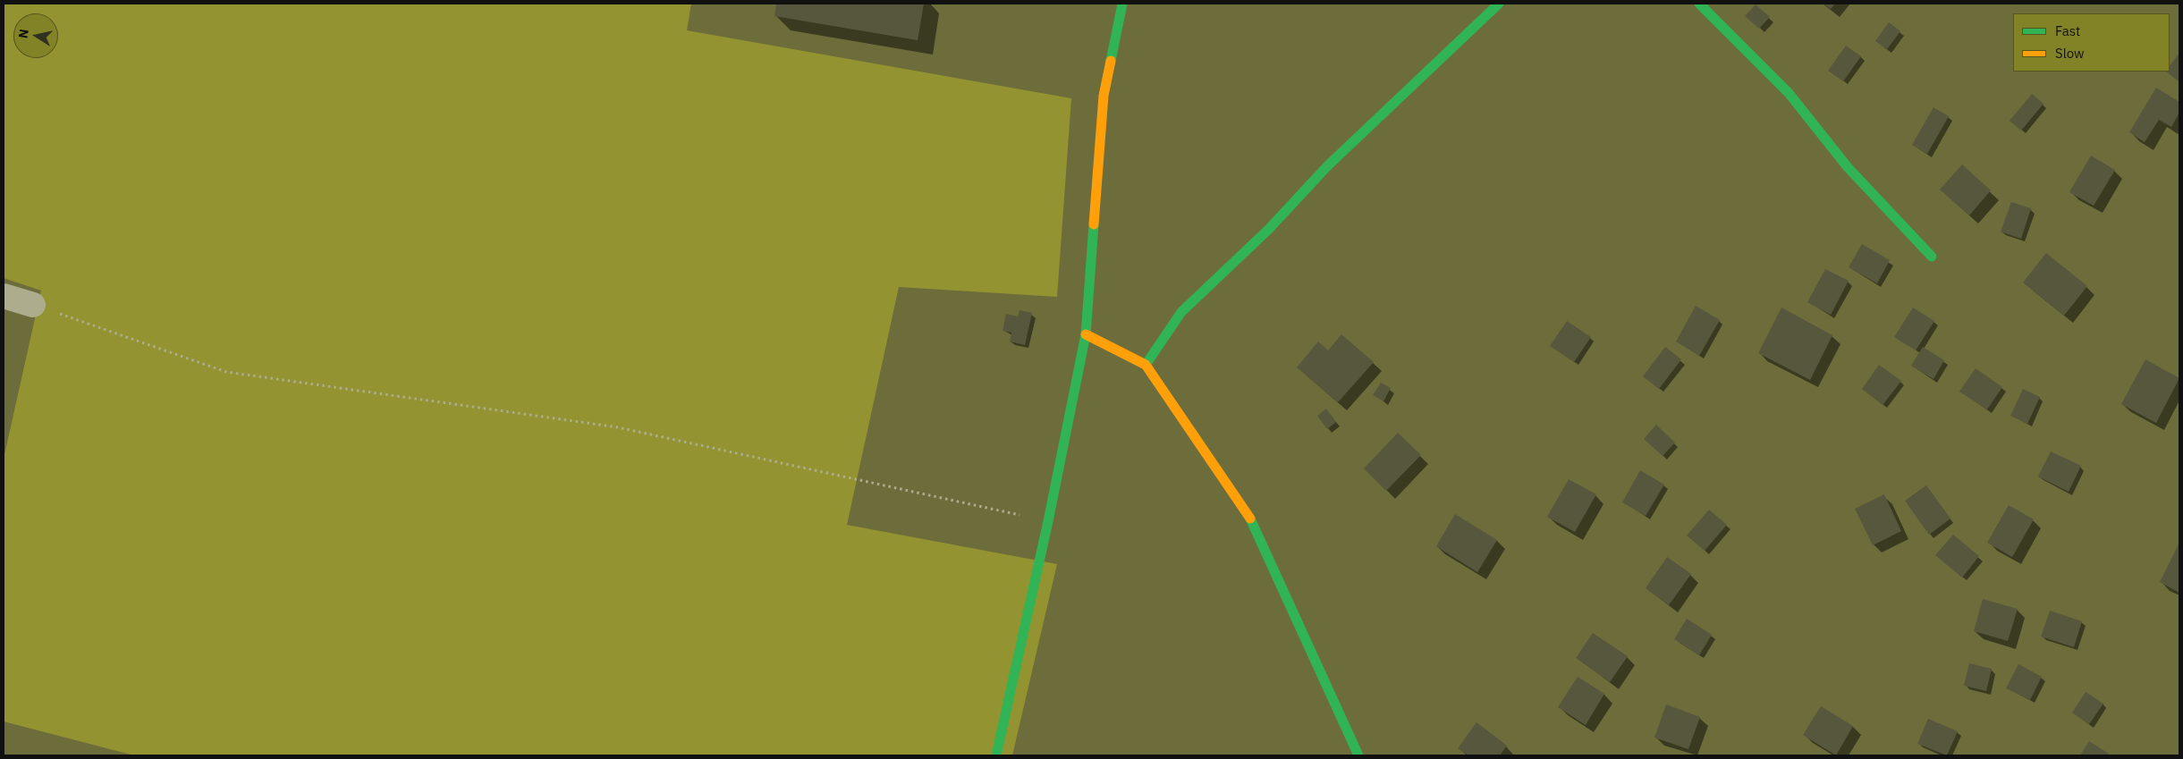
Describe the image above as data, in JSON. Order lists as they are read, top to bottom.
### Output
{
  "legend": ["Fast", "Slow"],
  "north": "left"
}
